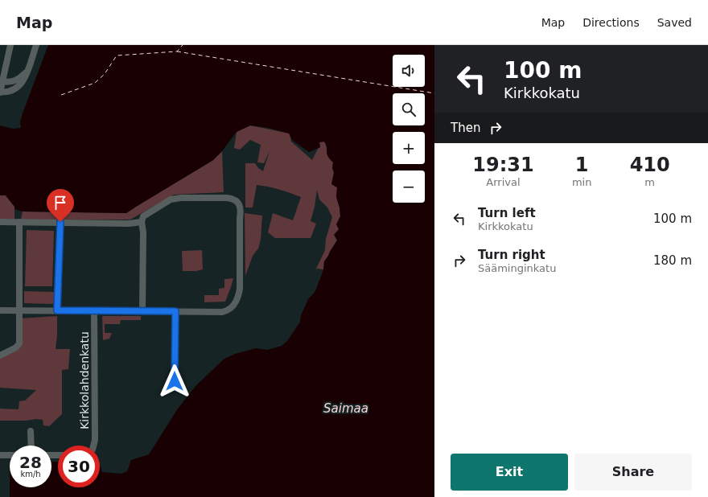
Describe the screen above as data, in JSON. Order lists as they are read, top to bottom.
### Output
{
  "streets": {
    "street": ["Kirkkolahdenkatu"]
  },
  "water": ["Saimaa"],
  "page": {
    "header": "Map",
    "nav": ["Map", "Directions", "Saved"],
    "turn": ["100 m", "Kirkkokatu"],
    "map_buttons": ["+", "−"],
    "then": "Then",
    "eta": [
      "19:31",
      "Arrival",
      "1",
      "min",
      "410",
      "m"
    ],
    "list": [
      {
        "name": "Turn left",
        "note": "Kirkkokatu",
        "value": "100 m"
      },
      {
        "name": "Turn right",
        "note": "Sääminginkatu",
        "value": "180 m"
      }
    ],
    "speed": "28 km/h",
    "limit": "30",
    "buttons": ["Exit", "Share"]
  }
}
